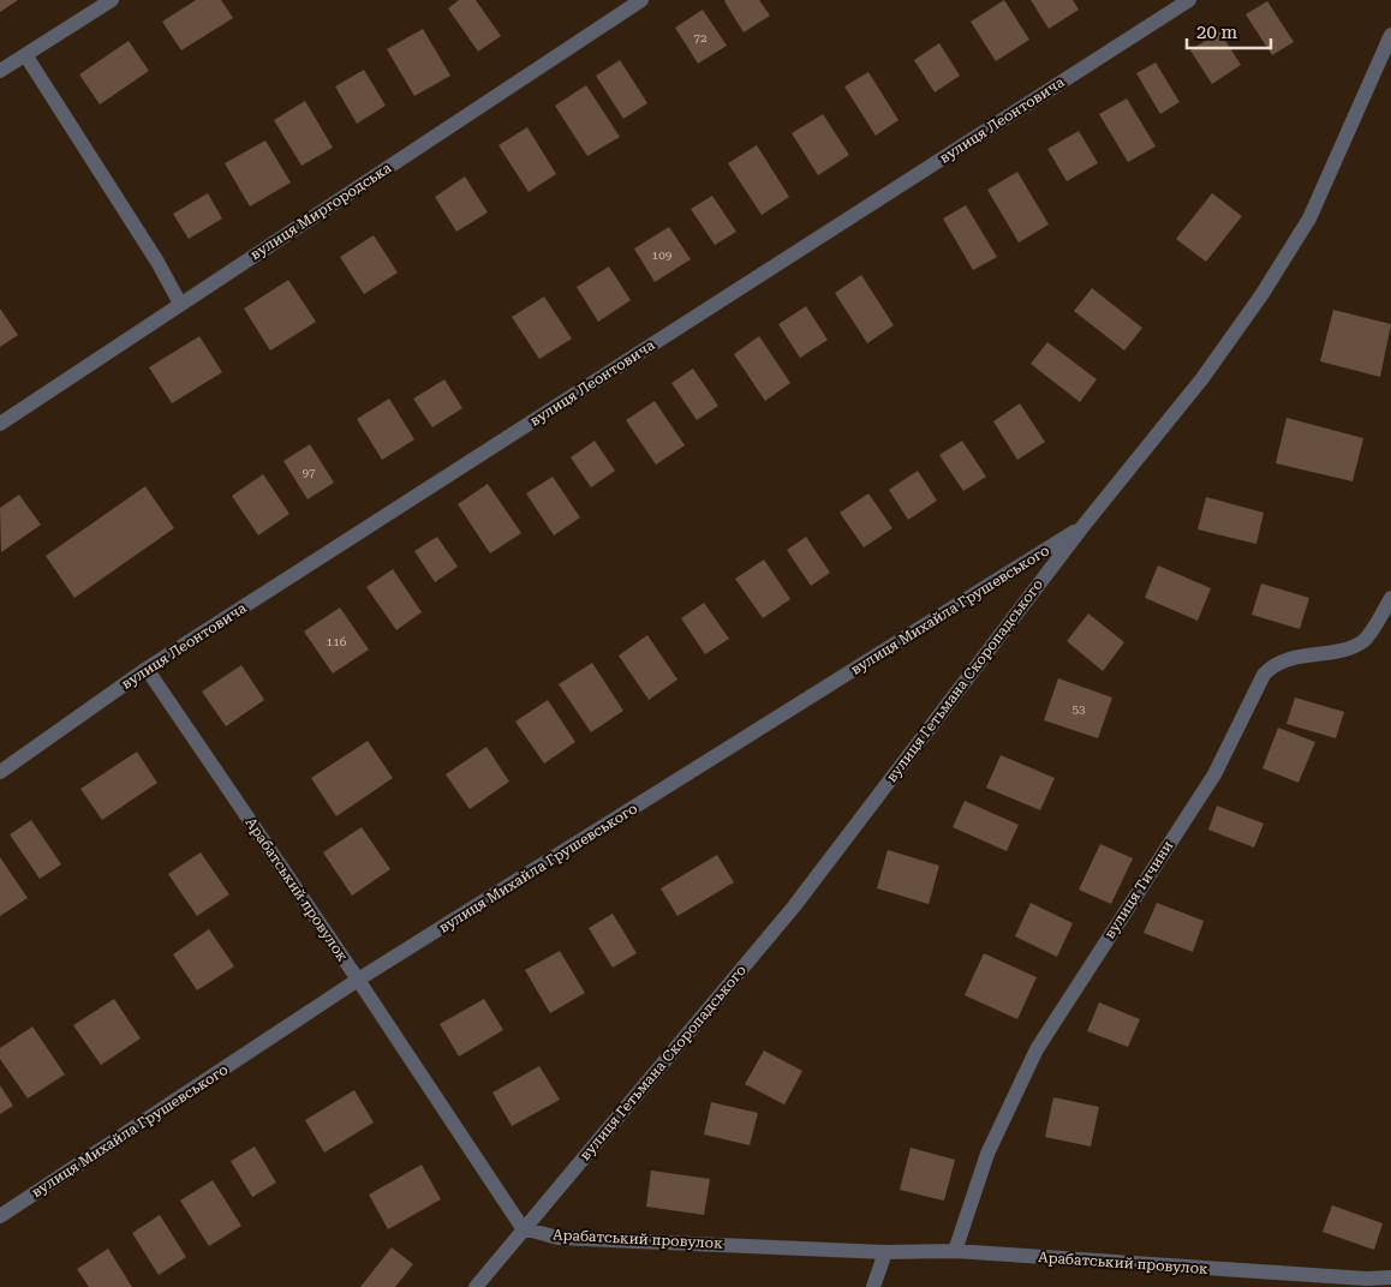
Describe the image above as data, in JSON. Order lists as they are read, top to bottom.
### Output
{
  "streets": {
    "street": [
      "вулиця Леонтовича",
      "вулиця Миргородська",
      "вулиця Михайла Грушевського",
      "вулиця Гетьмана Скоропадського",
      "Арабатський провулок",
      "вулиця Тичини"
    ]
  },
  "crossings": [
    ["вулиця Леонтовича", "Арабатський провулок"],
    ["вулиця Михайла Грушевського", "вулиця Гетьмана Скоропадського"],
    ["вулиця Михайла Грушевського", "Арабатський провулок"],
    ["вулиця Гетьмана Скоропадського", "Арабатський провулок"],
    ["Арабатський провулок", "вулиця Тичини"]
  ],
  "house_numbers": [
    "72",
    "109",
    "97",
    "116",
    "53"
  ],
  "scale_bar": "20 m"
}
